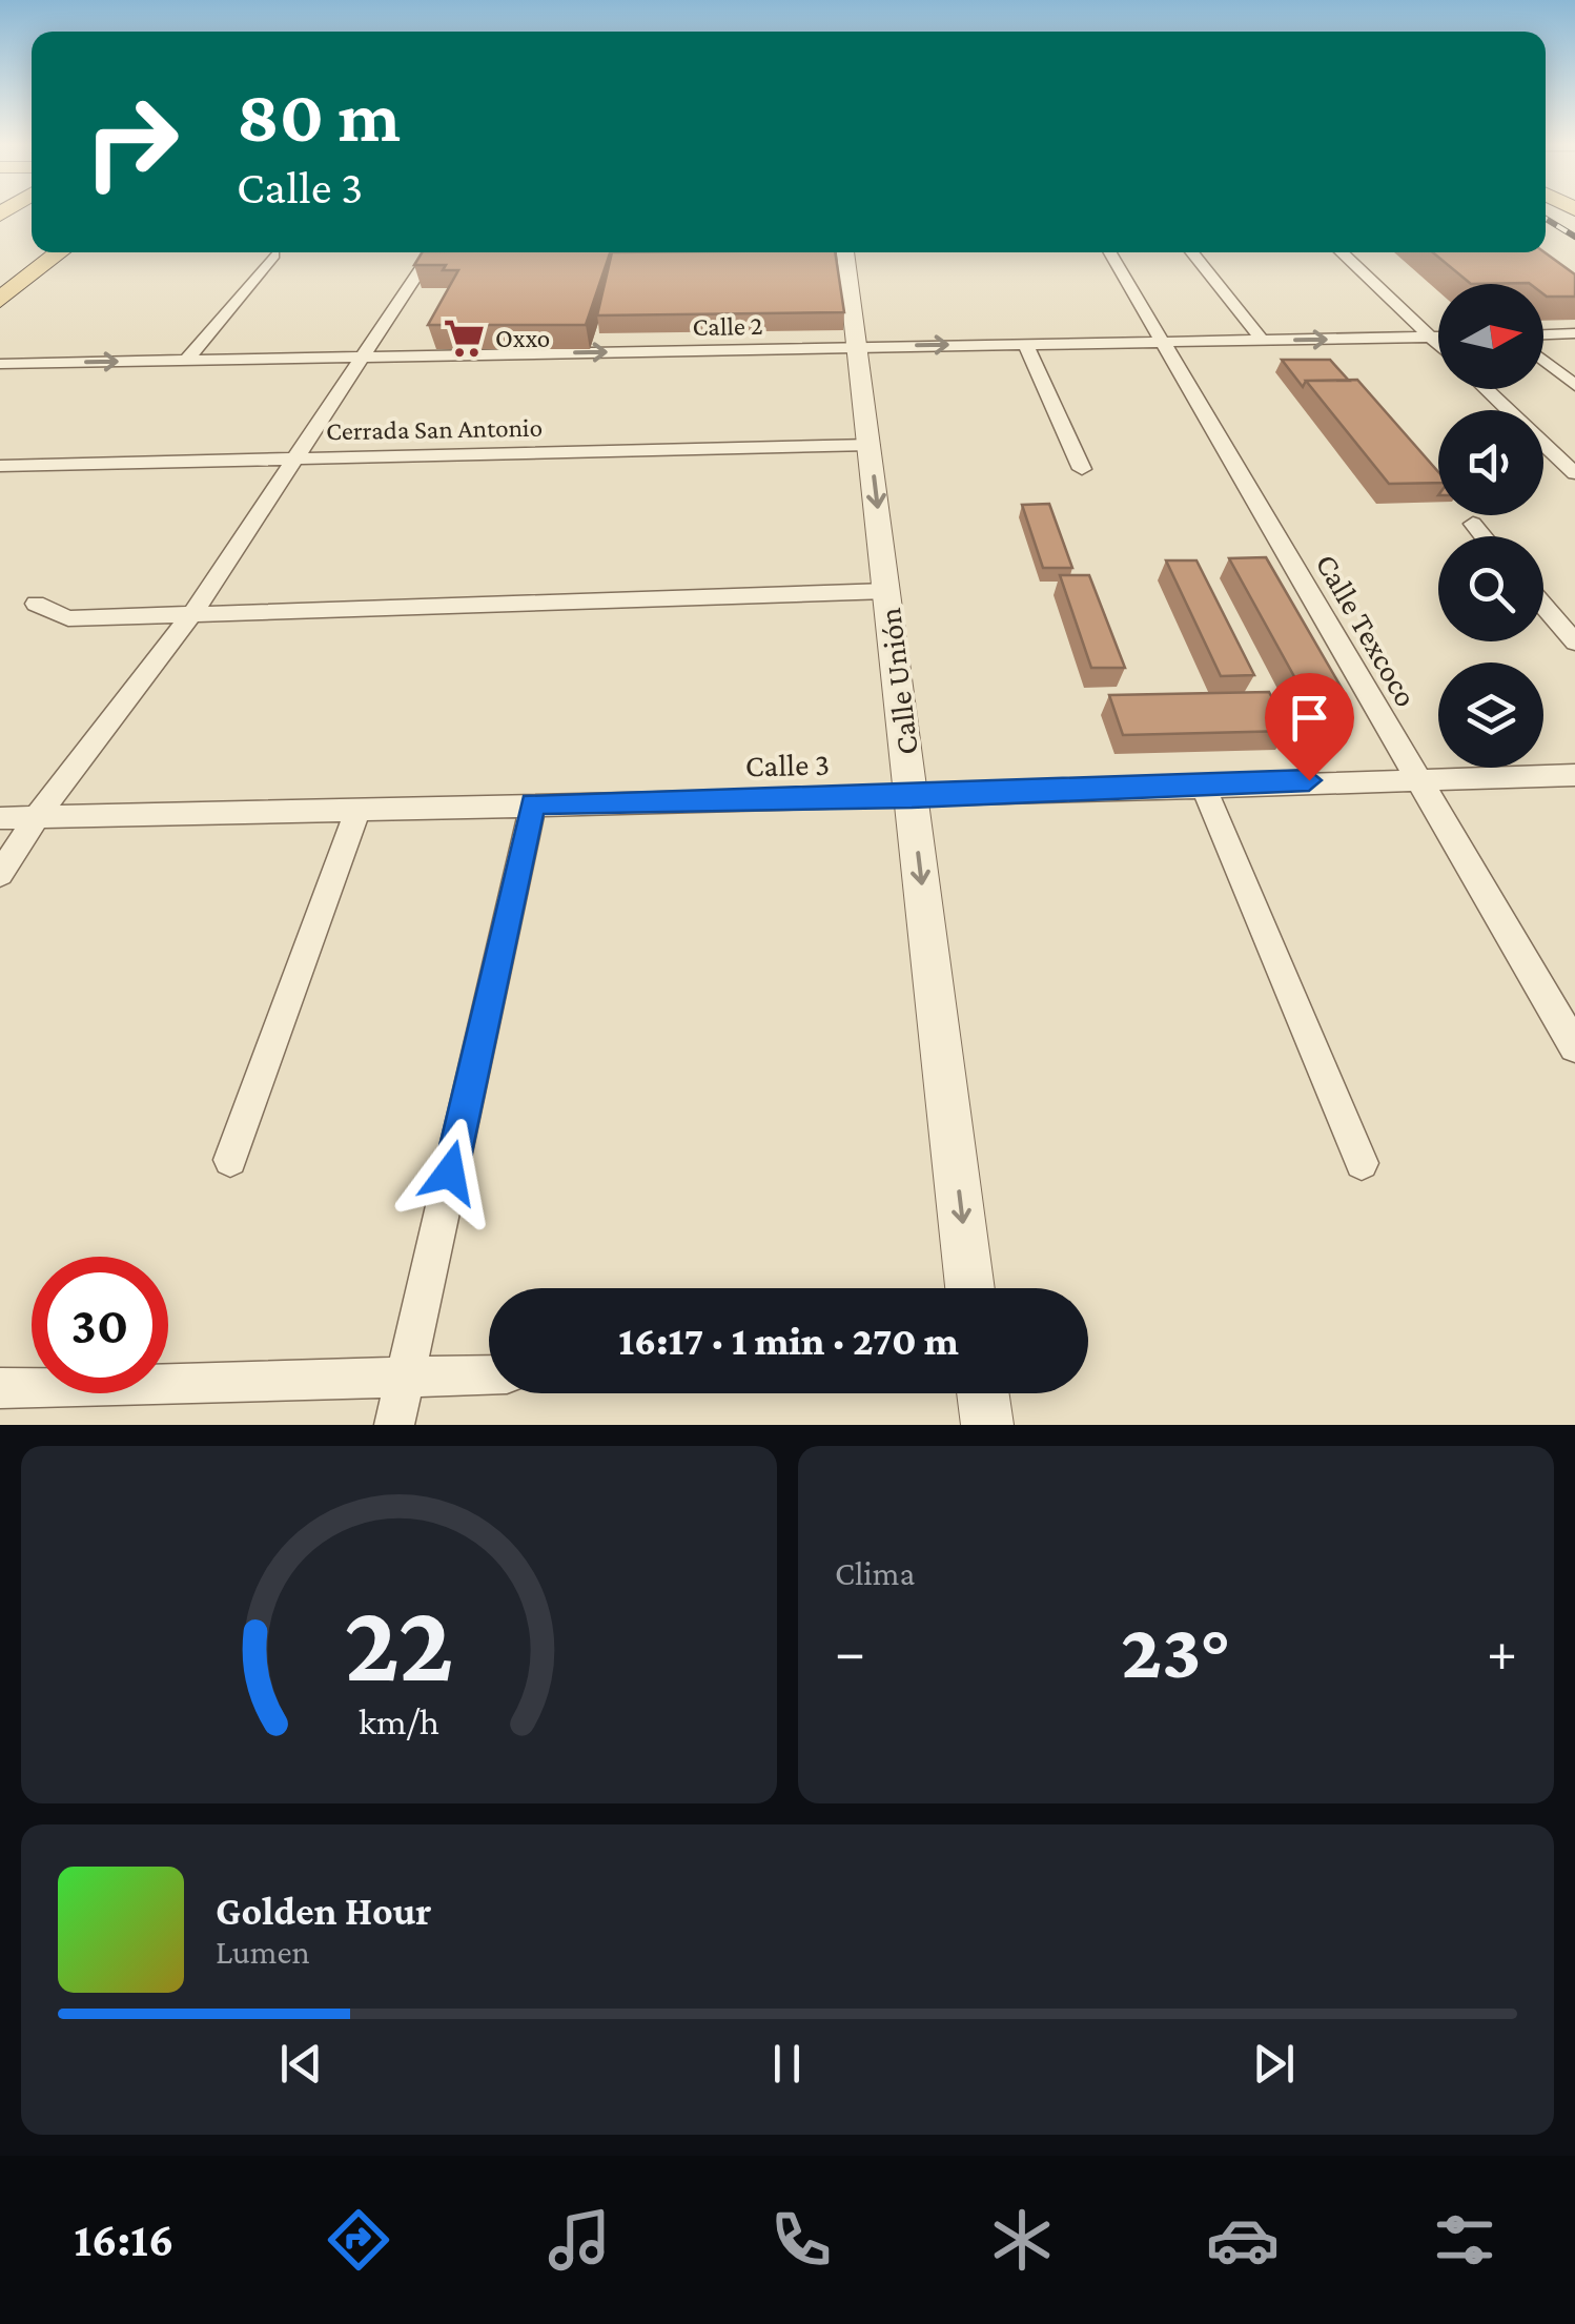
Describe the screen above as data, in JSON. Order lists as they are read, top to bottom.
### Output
{
  "streets": {
    "street": [
      "Calle 2",
      "Cerrada San Antonio",
      "Calle Texcoco",
      "Calle Unión",
      "Calle 3"
    ]
  },
  "crossings": [
    ["Calle 2", "Calle Texcoco"],
    ["Calle 2", "Calle Unión"],
    ["Cerrada San Antonio", "Calle Unión"],
    ["Calle Texcoco", "Calle 3"],
    ["Calle Unión", "Calle 3"]
  ],
  "one_way": ["Calle 2", "Calle Unión"],
  "places": {
    "supermarket": ["Oxxo"]
  },
  "north": "right",
  "page": {
    "turn": ["80 m", "Calle 3"],
    "limit": "30",
    "trip": "16:17 · 1 min · 270 m",
    "tile": "Clima",
    "heat": ["−", "23°", "+"],
    "song": ["Golden Hour", "Lumen"],
    "tabs": "16:16",
    "gauge": ["22", "km/h"]
  }
}
